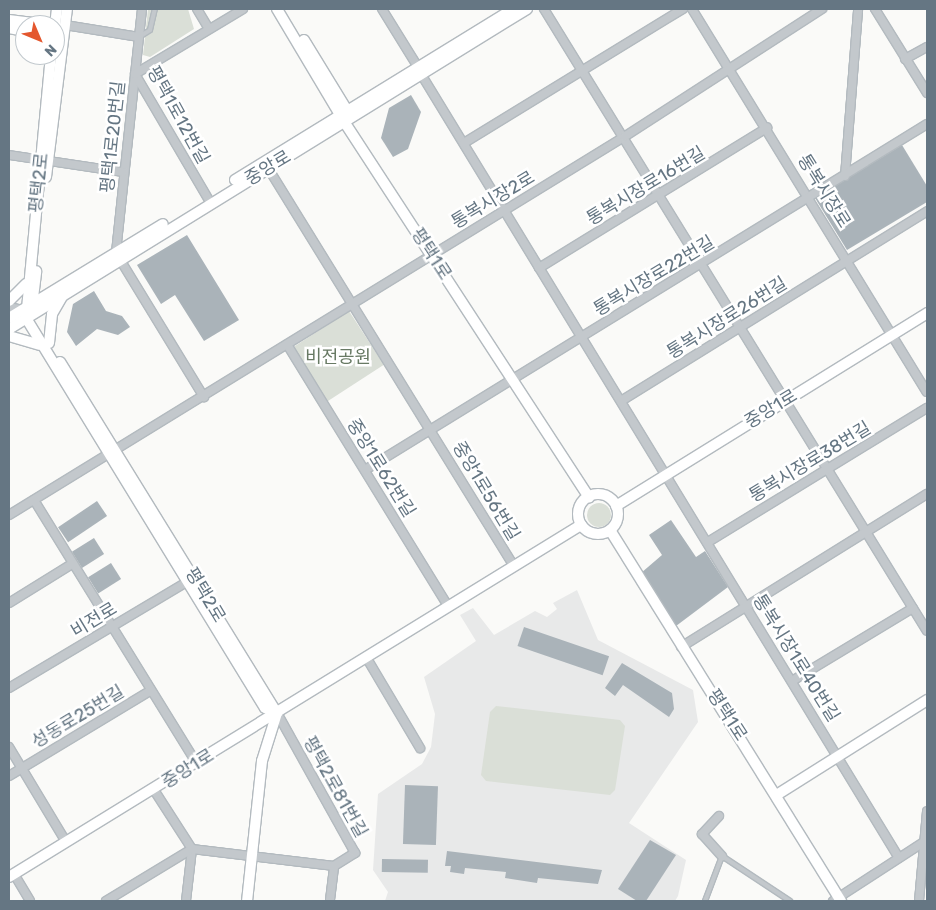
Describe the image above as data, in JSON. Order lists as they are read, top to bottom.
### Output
{
  "streets": {
    "street": [
      "평택1로12번길",
      "평택1로20번길",
      "중앙로",
      "평택2로",
      "통복시장로16번길",
      "통복시장로",
      "통복시장2로",
      "평택1로",
      "통복시장로22번길",
      "통복시장로26번길",
      "중앙1로",
      "통복시장로38번길",
      "중앙1로62번길",
      "중앙1로56번길",
      "비전로",
      "통복시장1로40번길",
      "성동로25번길",
      "평택2로81번길"
    ]
  },
  "crossings": [
    ["평택1로12번길", "평택1로20번길"],
    ["평택1로12번길", "중앙로"],
    ["평택1로20번길", "중앙로"],
    ["중앙로", "평택2로"],
    ["중앙로", "평택1로"],
    ["중앙로", "통복시장1로40번길"],
    ["평택2로", "통복시장2로"],
    ["평택2로", "중앙1로"],
    ["평택2로", "비전로"],
    ["평택2로", "평택2로81번길"],
    ["통복시장로16번길", "통복시장로"],
    ["통복시장로16번길", "통복시장1로40번길"],
    ["통복시장로", "통복시장2로"],
    ["통복시장로", "통복시장로22번길"],
    ["통복시장로", "통복시장로26번길"],
    ["통복시장로", "중앙1로"],
    ["통복시장2로", "평택1로"],
    ["통복시장2로", "중앙1로62번길"],
    ["통복시장2로", "중앙1로56번길"],
    ["통복시장2로", "통복시장1로40번길"],
    ["통복시장2로", "성동로25번길"],
    ["평택1로", "통복시장로22번길"],
    ["평택1로", "중앙1로"],
    ["평택1로", "중앙1로56번길"],
    ["통복시장로22번길", "중앙1로56번길"],
    ["통복시장로22번길", "통복시장1로40번길"],
    ["통복시장로26번길", "통복시장1로40번길"],
    ["중앙1로", "중앙1로62번길"],
    ["중앙1로", "중앙1로56번길"],
    ["중앙1로", "통복시장1로40번길"],
    ["중앙1로", "성동로25번길"],
    ["중앙1로", "평택2로81번길"],
    ["통복시장로38번길", "통복시장1로40번길"],
    ["비전로", "성동로25번길"]
  ],
  "parks": ["비전공원"],
  "north": "bottom right"
}
